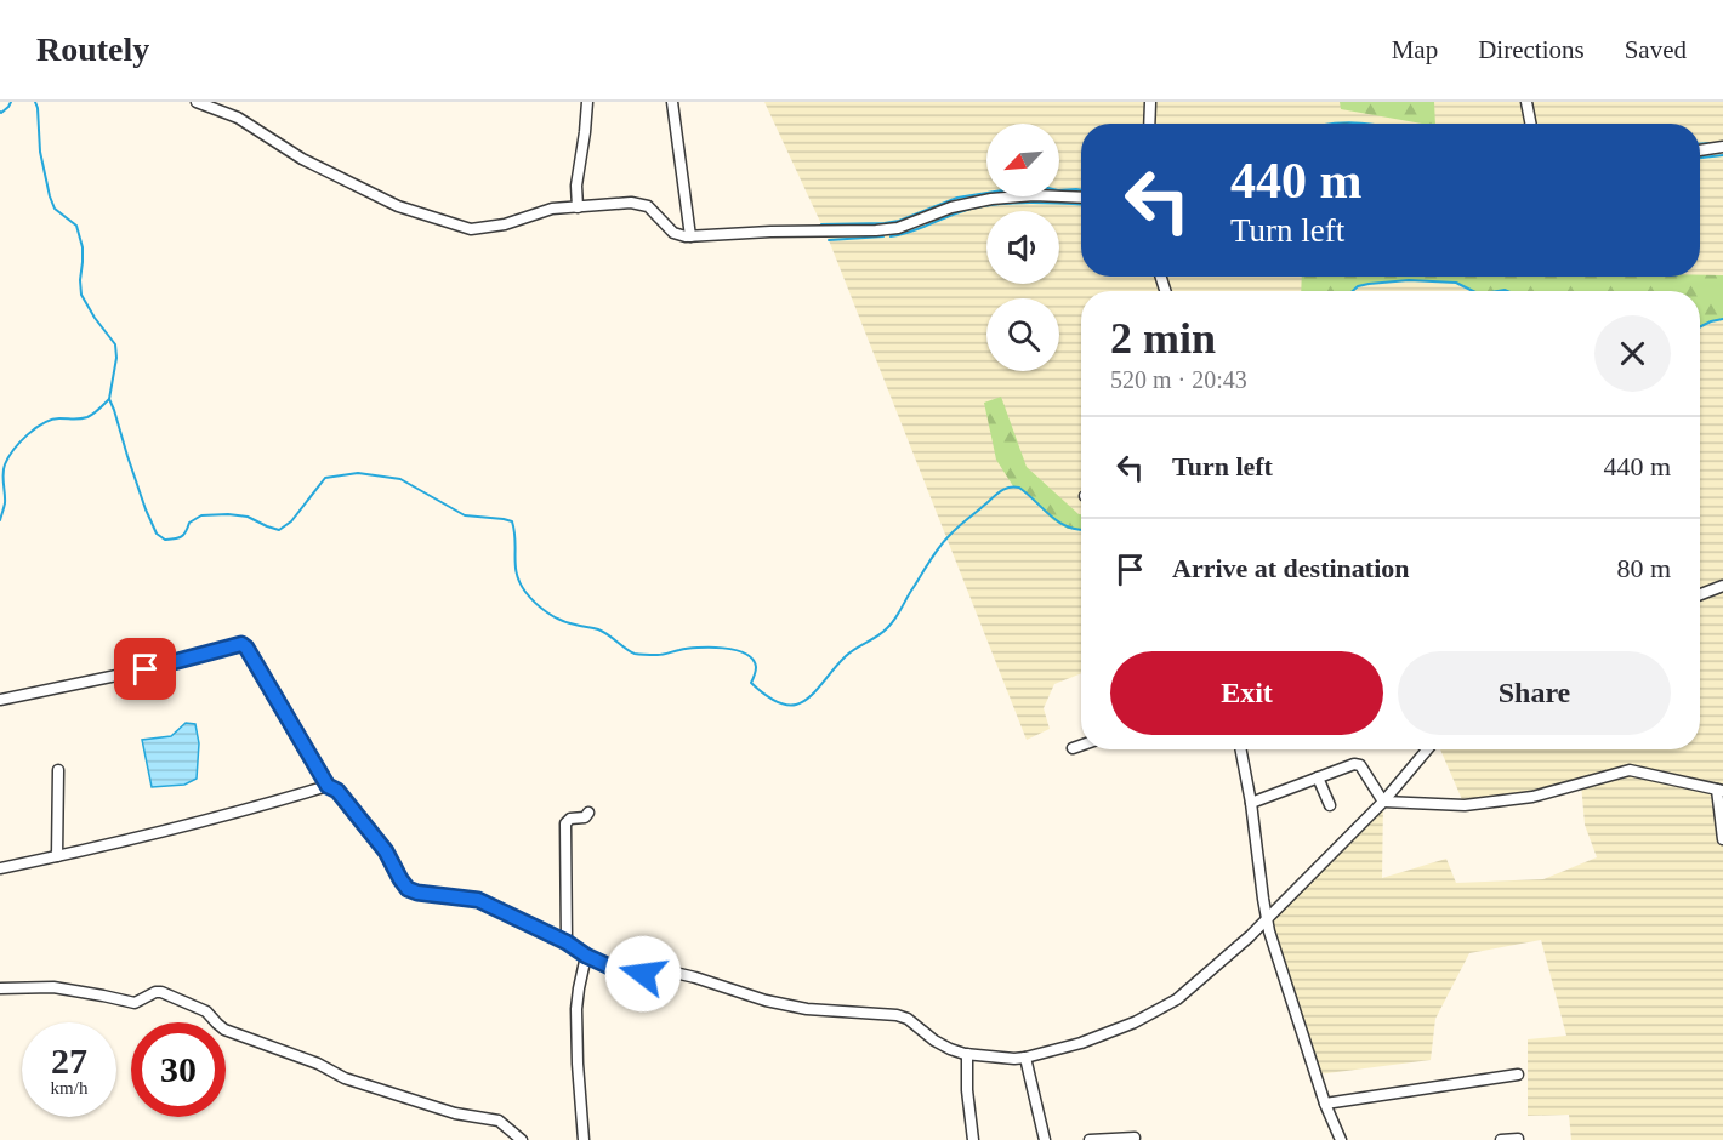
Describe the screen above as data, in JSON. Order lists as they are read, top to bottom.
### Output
{
  "north": "bottom left",
  "page": {
    "header": "Routely",
    "nav": ["Map", "Directions", "Saved"],
    "turn": ["440 m", "Turn left"],
    "heading": ["2 min", "520 m · 20:43"],
    "list": [
      {
        "name": "Turn left",
        "value": "440 m"
      },
      {
        "name": "Arrive at destination",
        "value": "80 m"
      }
    ],
    "buttons": ["Exit", "Share"],
    "speed": "27 km/h",
    "limit": "30"
  }
}
